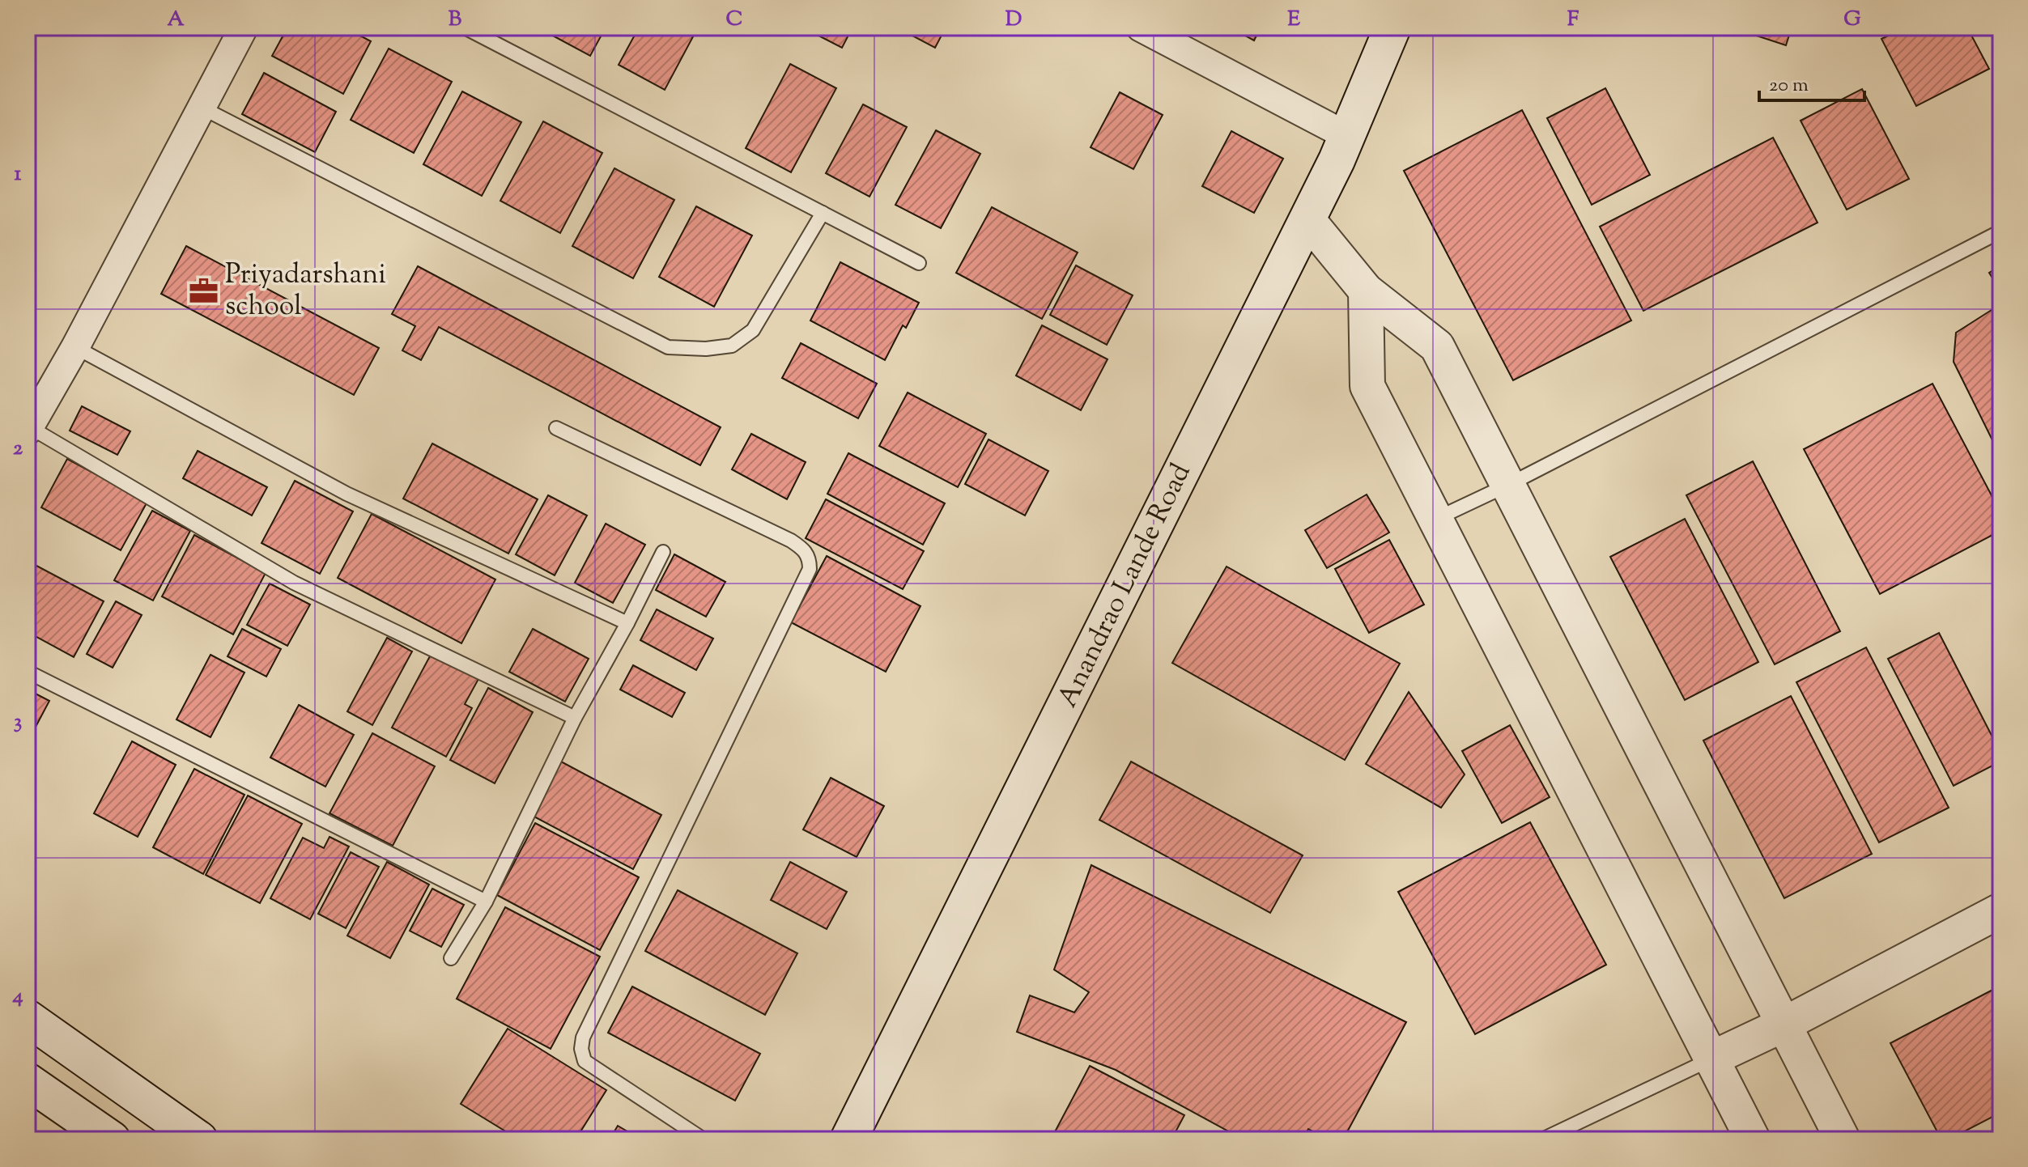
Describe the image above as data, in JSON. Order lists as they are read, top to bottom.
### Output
{
  "streets": {
    "main road": ["Anandrao Lande Road"]
  },
  "places": {
    "office": ["Priyadarshani school"]
  },
  "scale_bar": "20 m",
  "grid": {
    "columns": [
      "A",
      "B",
      "C",
      "D",
      "E",
      "F",
      "G"
    ],
    "rows": [
      "1",
      "2",
      "3",
      "4"
    ]
  }
}
